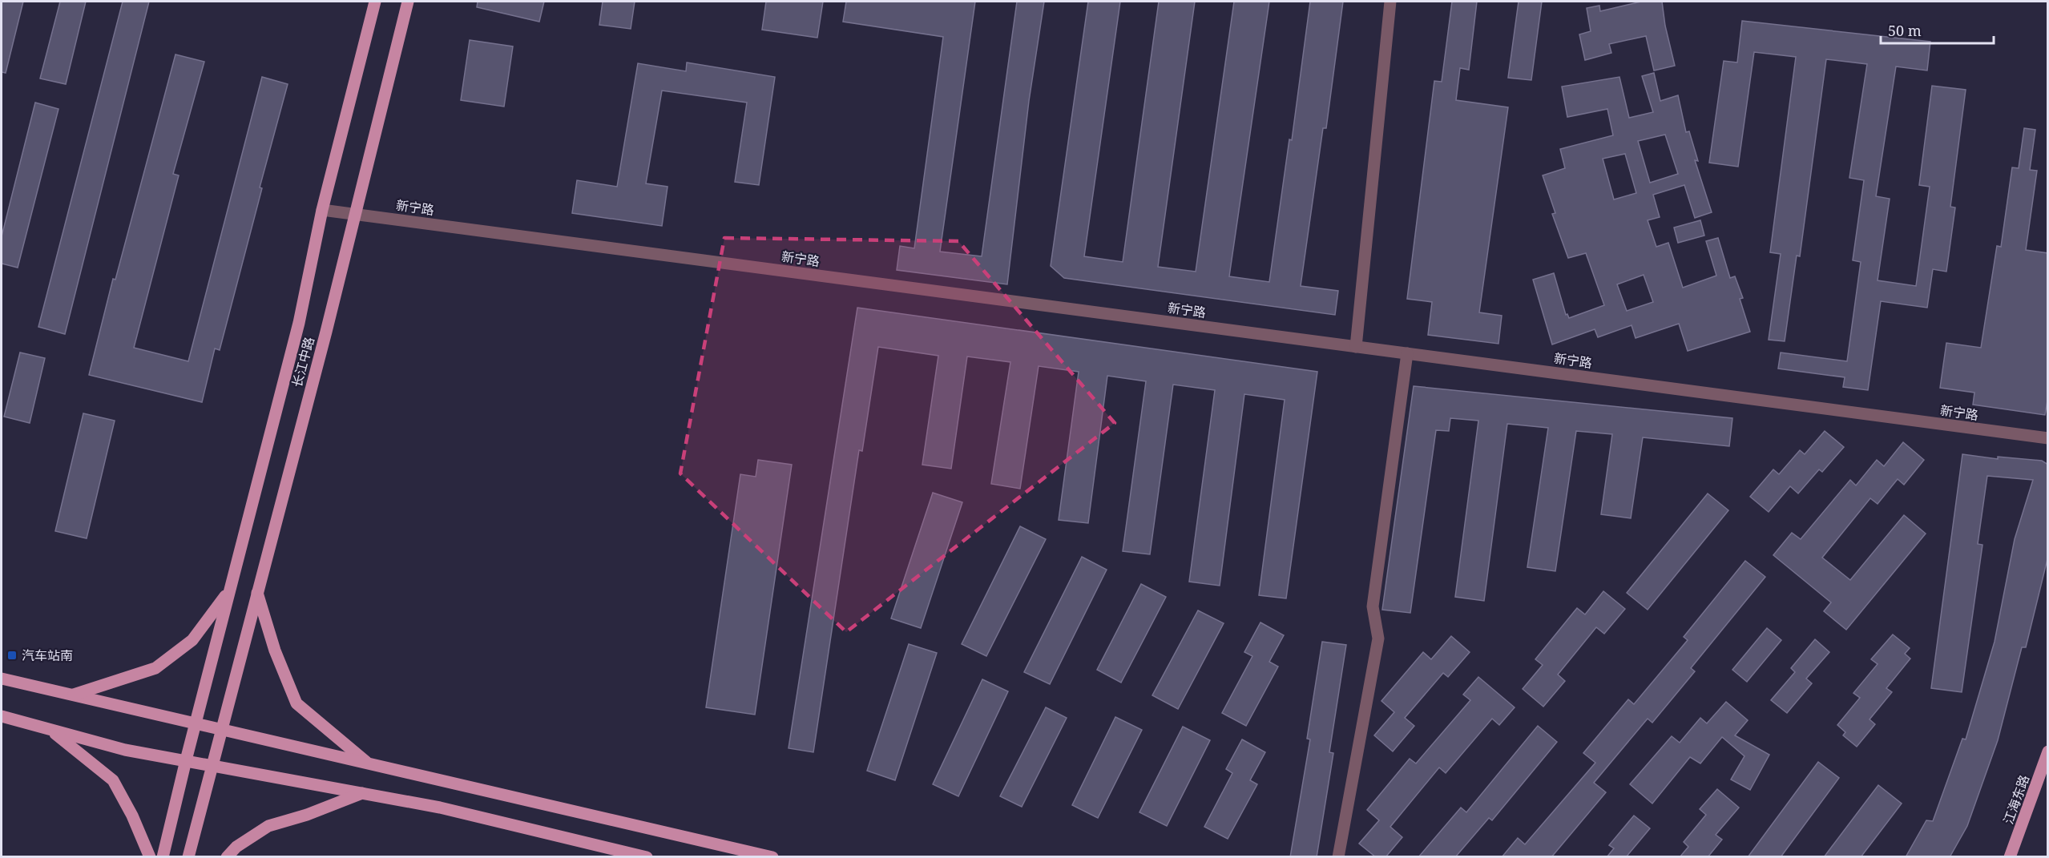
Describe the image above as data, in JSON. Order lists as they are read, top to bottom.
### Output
{
  "streets": {
    "main road": ["长江中路", "江海东路"],
    "street": ["新宁路"]
  },
  "crossings": [
    ["新宁路", "长江中路"]
  ],
  "places": {
    "transit": ["汽车站南"]
  },
  "scale_bar": "50 m"
}
